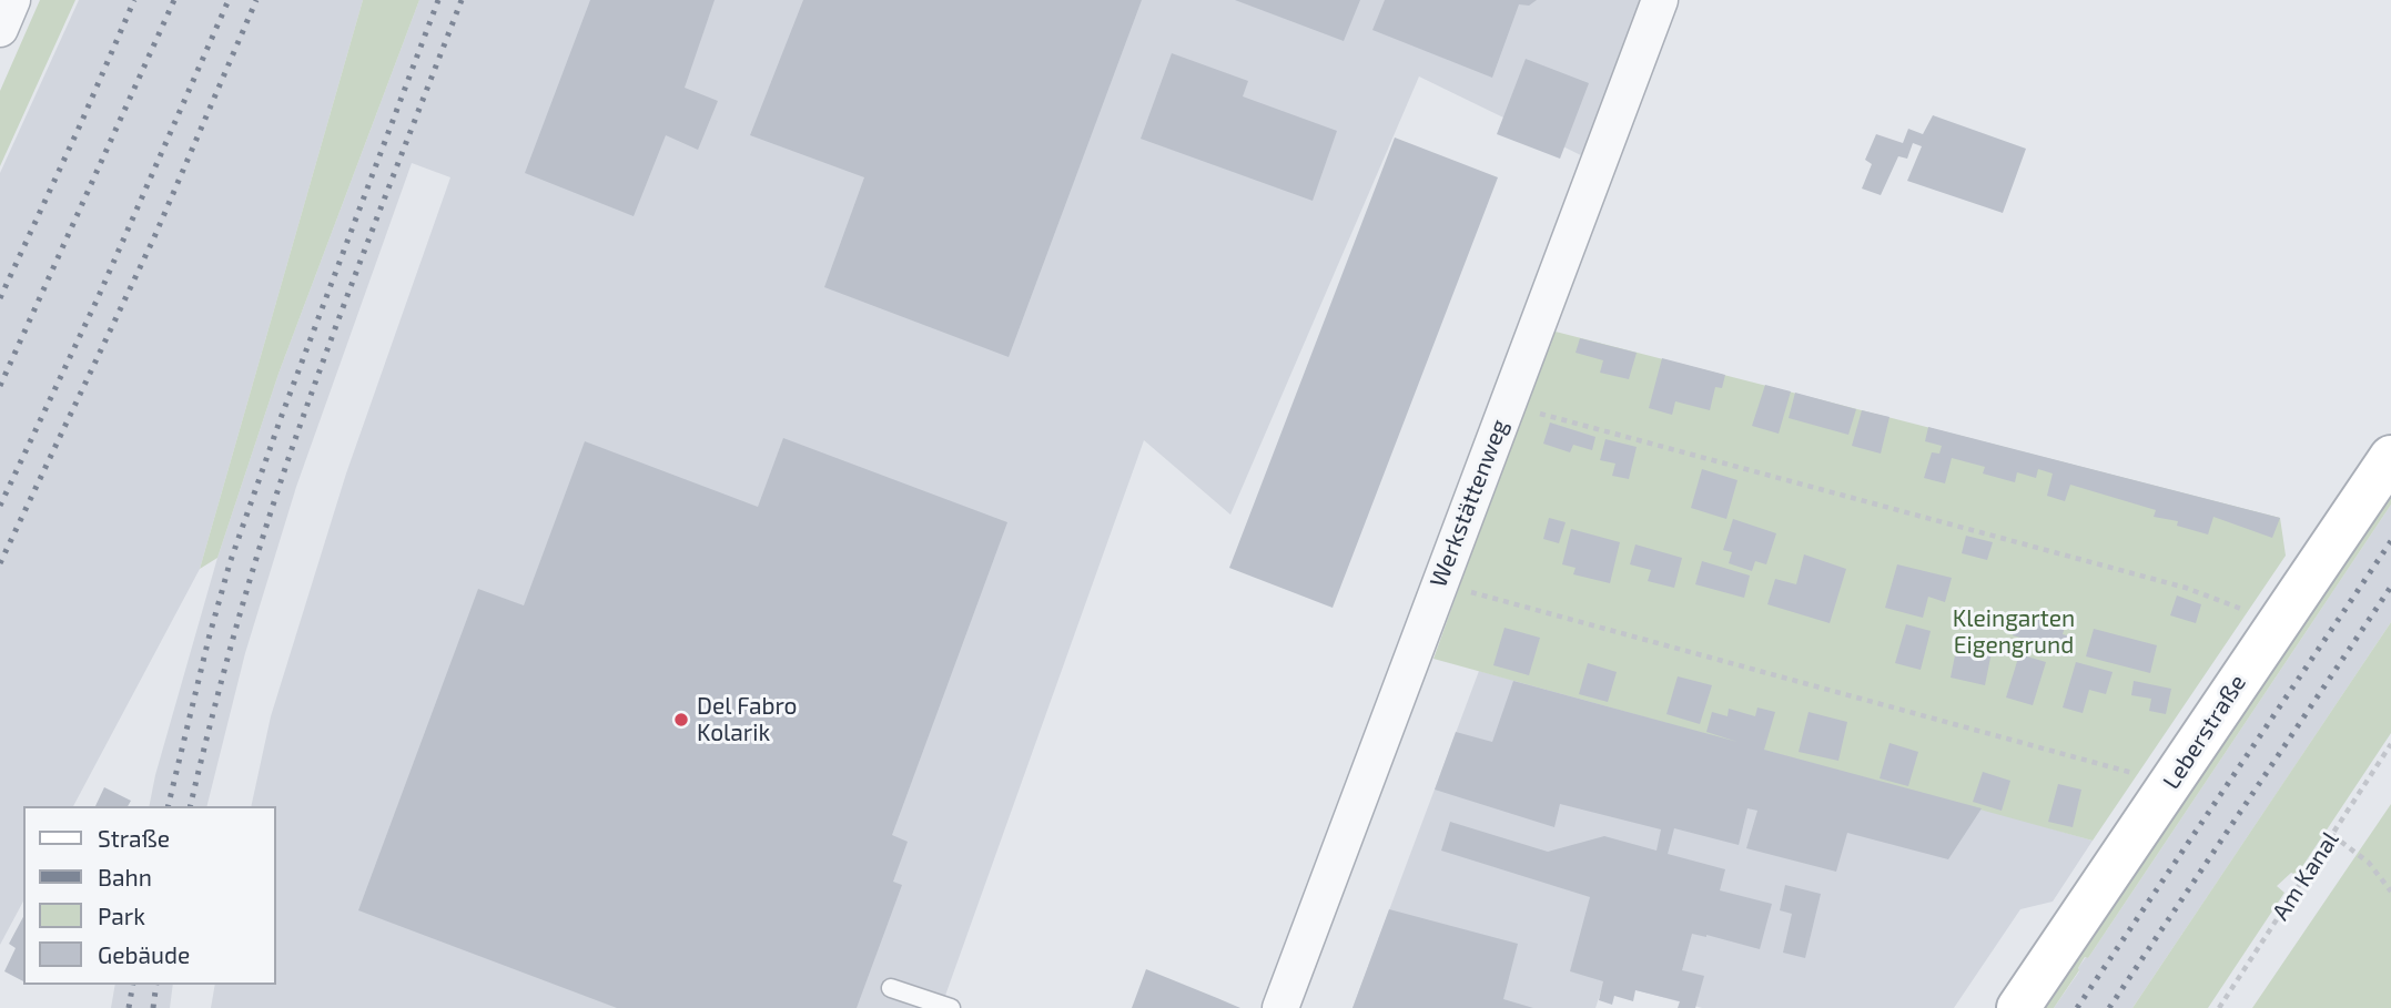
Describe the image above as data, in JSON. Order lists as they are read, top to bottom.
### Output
{
  "streets": {
    "main road": ["Leberstraße"],
    "street": ["Werkstättenweg"],
    "path": ["Am Kanal"]
  },
  "parks": ["Kleingarten Eigengrund"],
  "places": ["Del Fabro Kolarik"],
  "legend": [
    "Straße",
    "Bahn",
    "Park",
    "Gebäude"
  ]
}
